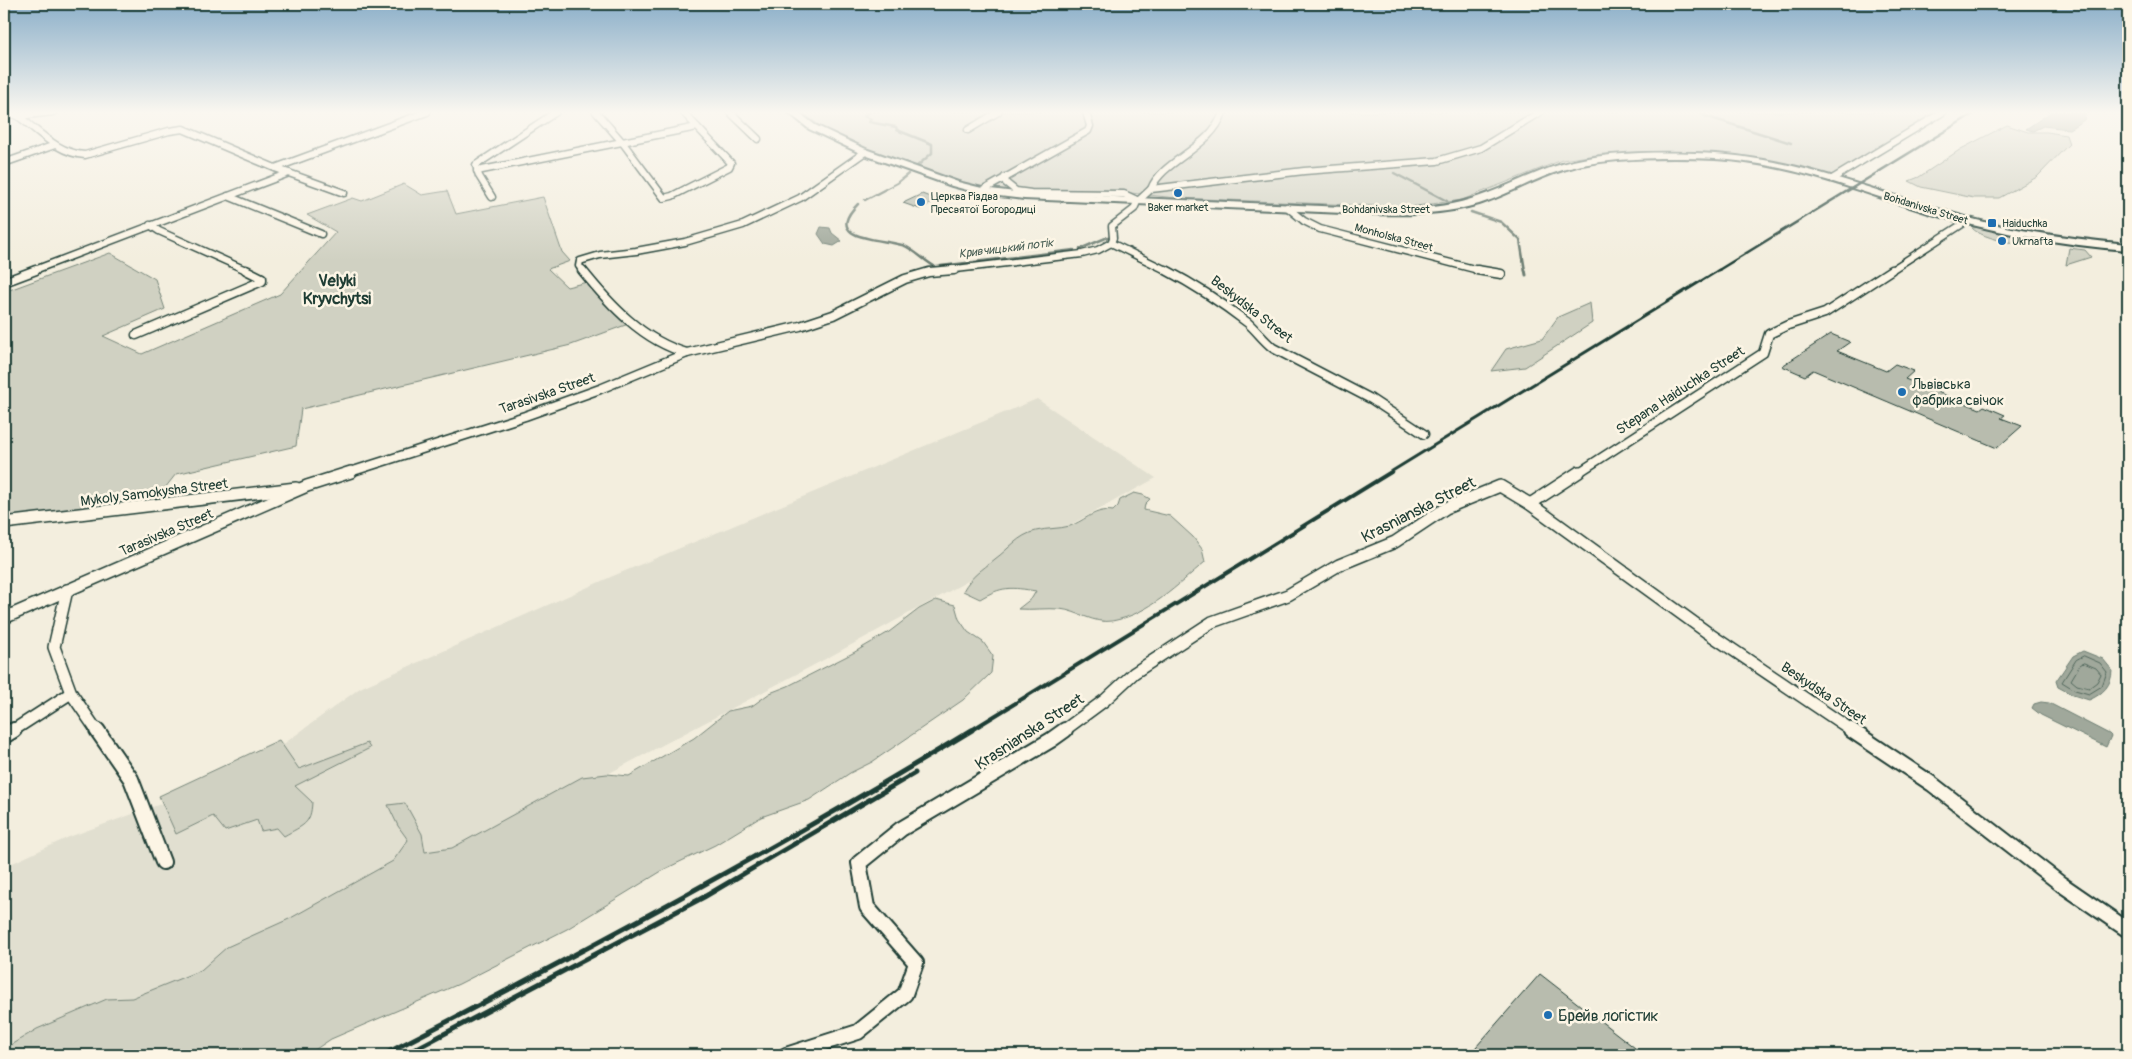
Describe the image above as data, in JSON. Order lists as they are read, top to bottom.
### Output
{
  "streets": {
    "main road": ["Bohdanivska Street"],
    "street": [
      "Monholska Street",
      "Beskydska Street",
      "Stepana Haiduchka Street",
      "Tarasivska Street",
      "Mykoly Samokysha Street",
      "Krasnianska Street"
    ]
  },
  "crossings": [
    ["Bohdanivska Street", "Monholska Street"],
    ["Bohdanivska Street", "Stepana Haiduchka Street"],
    ["Beskydska Street", "Stepana Haiduchka Street"],
    ["Beskydska Street", "Tarasivska Street"],
    ["Beskydska Street", "Krasnianska Street"],
    ["Tarasivska Street", "Mykoly Samokysha Street"]
  ],
  "districts": ["Velyki Kryvchytsi"],
  "water": ["Кривчицький потік"],
  "places": {
    "other": [
      "Baker market",
      "Церква Різдва Пресвятої Богородиці",
      "Ukrnafta",
      "Львівська фабрика свічок",
      "Брейв логістик"
    ],
    "transit": ["Haiduchka"]
  }
}
